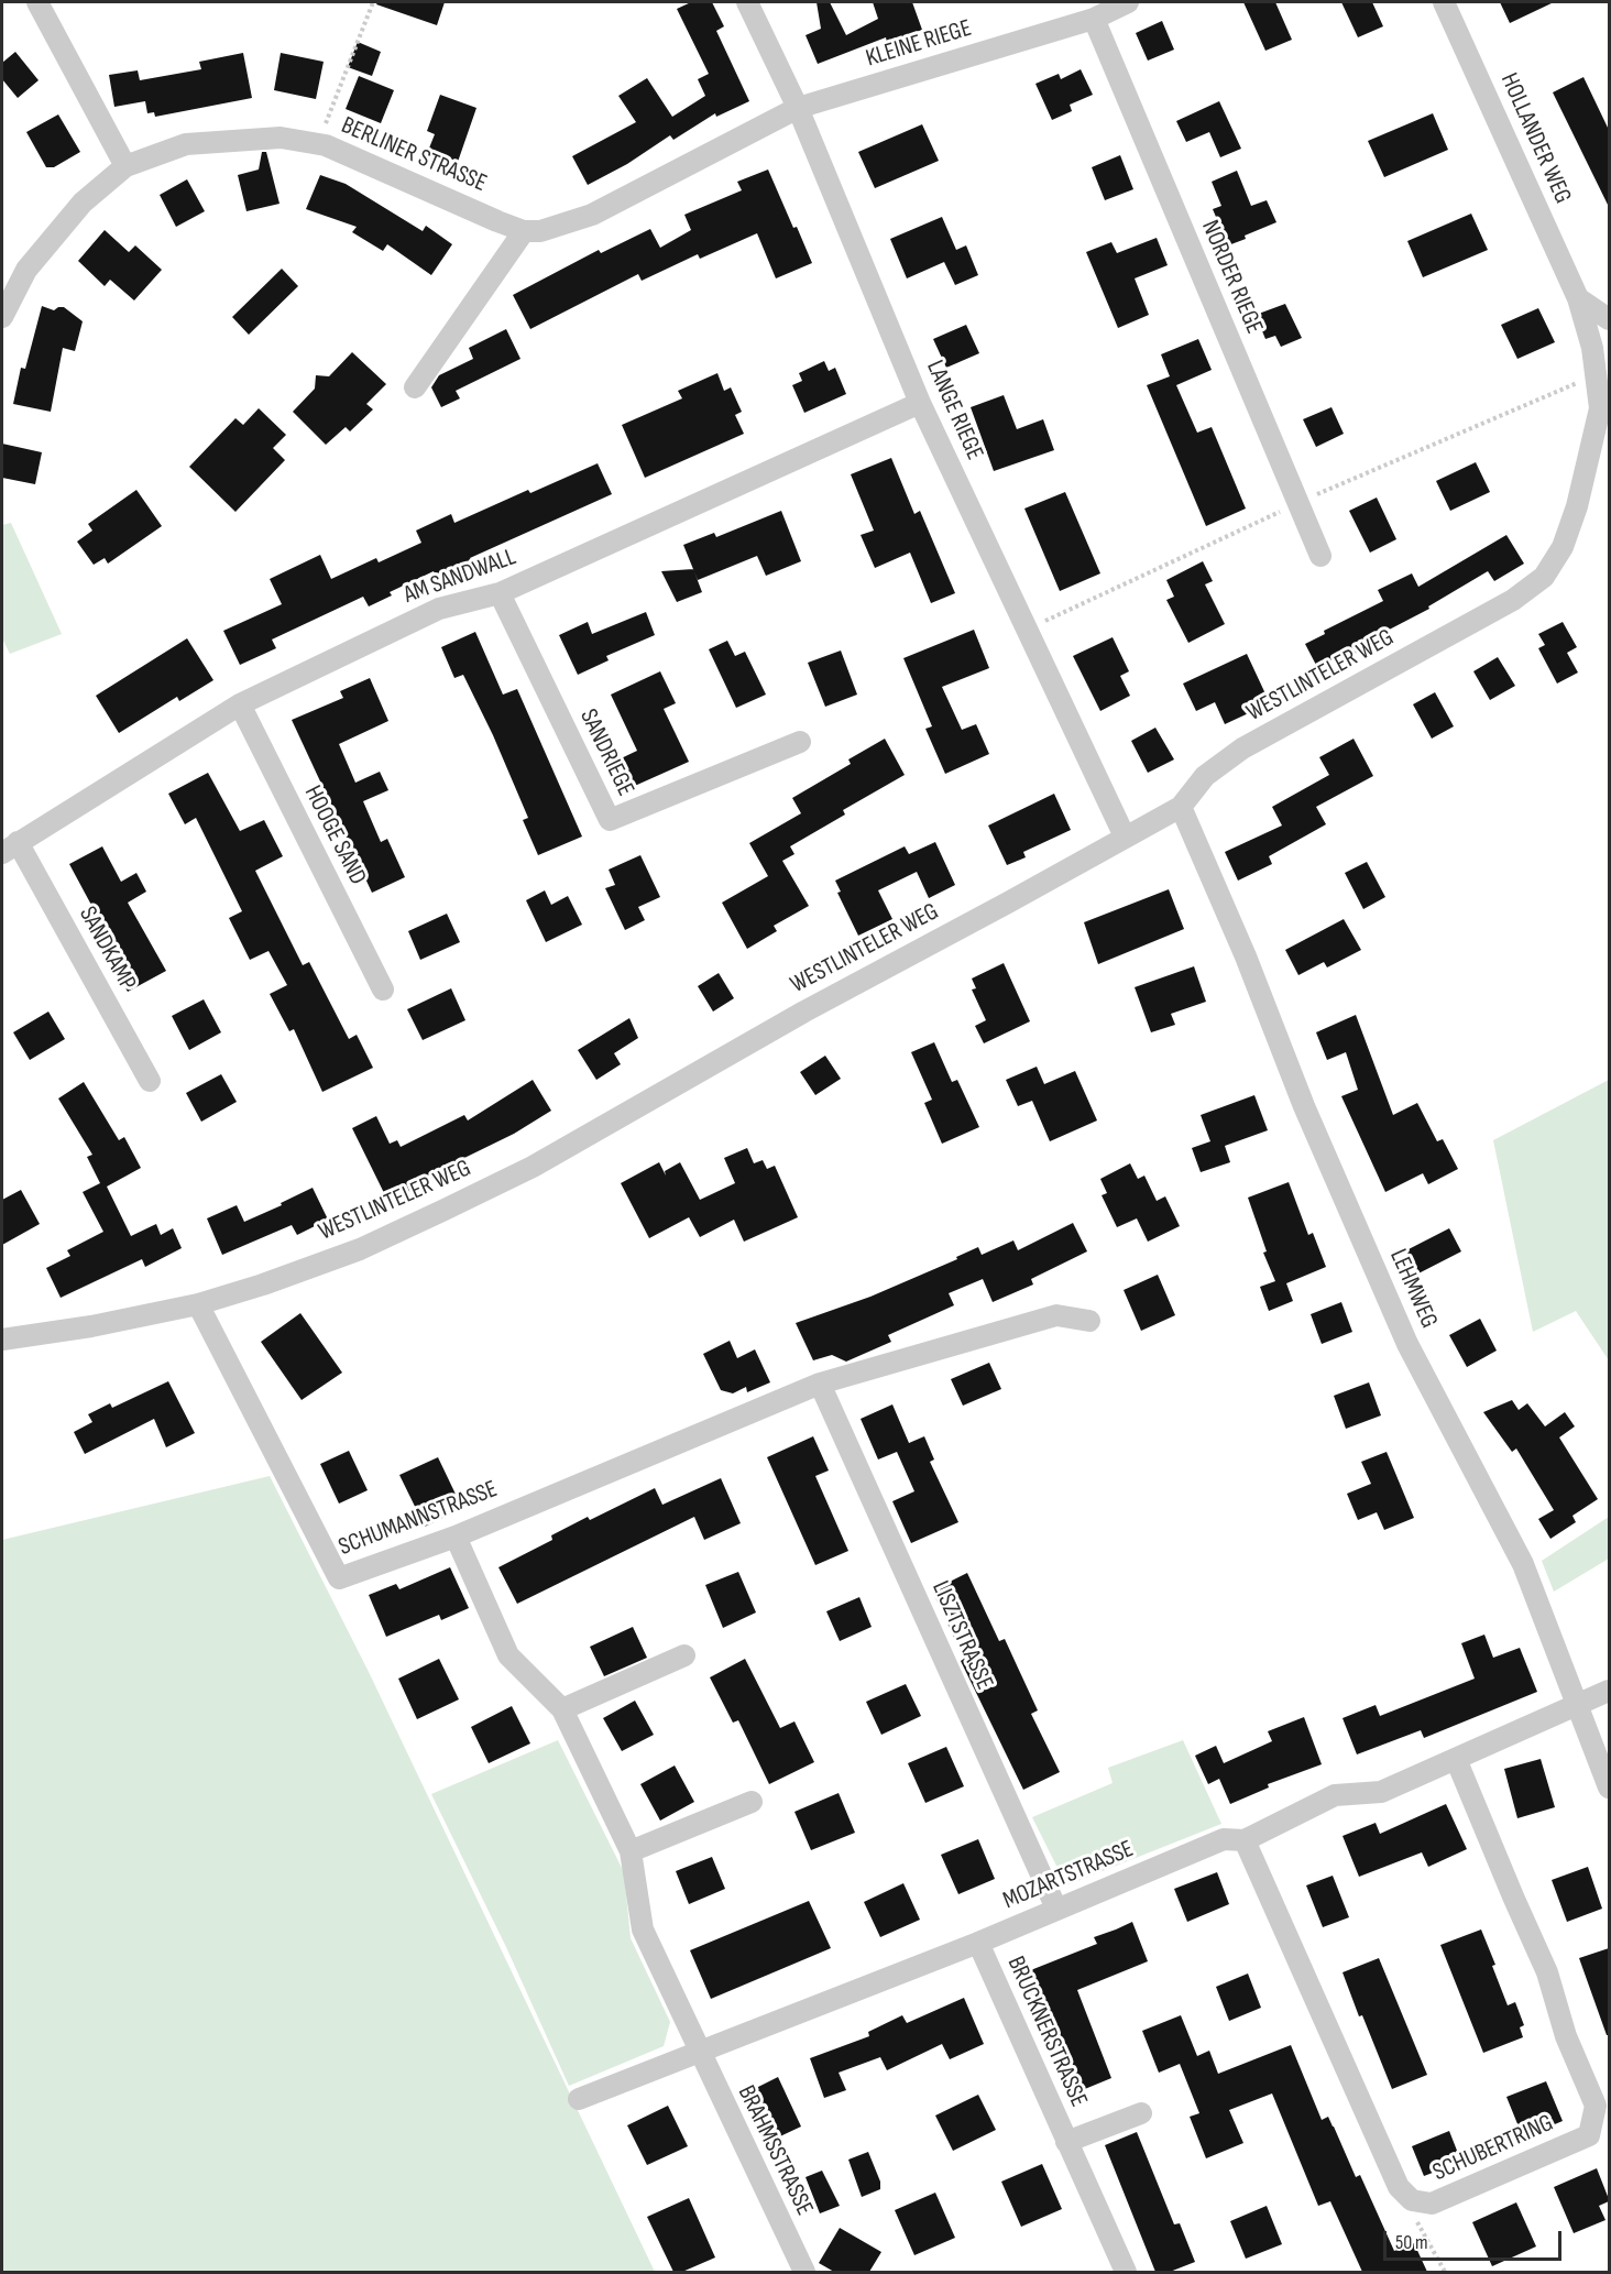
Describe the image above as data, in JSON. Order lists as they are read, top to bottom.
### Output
{
  "streets": {
    "street": [
      "KLEINE RIEGE",
      "HOLLANDER WEG",
      "BERLINER STRASSE",
      "NORDER RIEGE",
      "LANGE RIEGE",
      "AM SANDWALL",
      "WESTLINTELER WEG",
      "SANDRIEGE",
      "HOOGE SAND",
      "SANDKAMP",
      "LEHMWEG",
      "SCHUMANNSTRASSE",
      "LISZTSTRASSE",
      "MOZARTSTRASSE",
      "BRUCKNERSTRASSE",
      "SCHUBERTRING",
      "BRAHMSSTRASSE"
    ]
  },
  "crossings": [
    ["KLEINE RIEGE", "NORDER RIEGE"],
    ["KLEINE RIEGE", "LANGE RIEGE"],
    ["HOLLANDER WEG", "WESTLINTELER WEG"],
    ["LANGE RIEGE", "AM SANDWALL"],
    ["LANGE RIEGE", "WESTLINTELER WEG"],
    ["AM SANDWALL", "SANDRIEGE"],
    ["AM SANDWALL", "HOOGE SAND"],
    ["AM SANDWALL", "SANDKAMP"],
    ["WESTLINTELER WEG", "LEHMWEG"],
    ["WESTLINTELER WEG", "SCHUMANNSTRASSE"],
    ["LEHMWEG", "MOZARTSTRASSE"],
    ["SCHUMANNSTRASSE", "LISZTSTRASSE"],
    ["SCHUMANNSTRASSE", "BRAHMSSTRASSE"],
    ["LISZTSTRASSE", "MOZARTSTRASSE"],
    ["MOZARTSTRASSE", "BRUCKNERSTRASSE"],
    ["MOZARTSTRASSE", "SCHUBERTRING"],
    ["MOZARTSTRASSE", "BRAHMSSTRASSE"]
  ],
  "scale_bar": "50 m"
}
